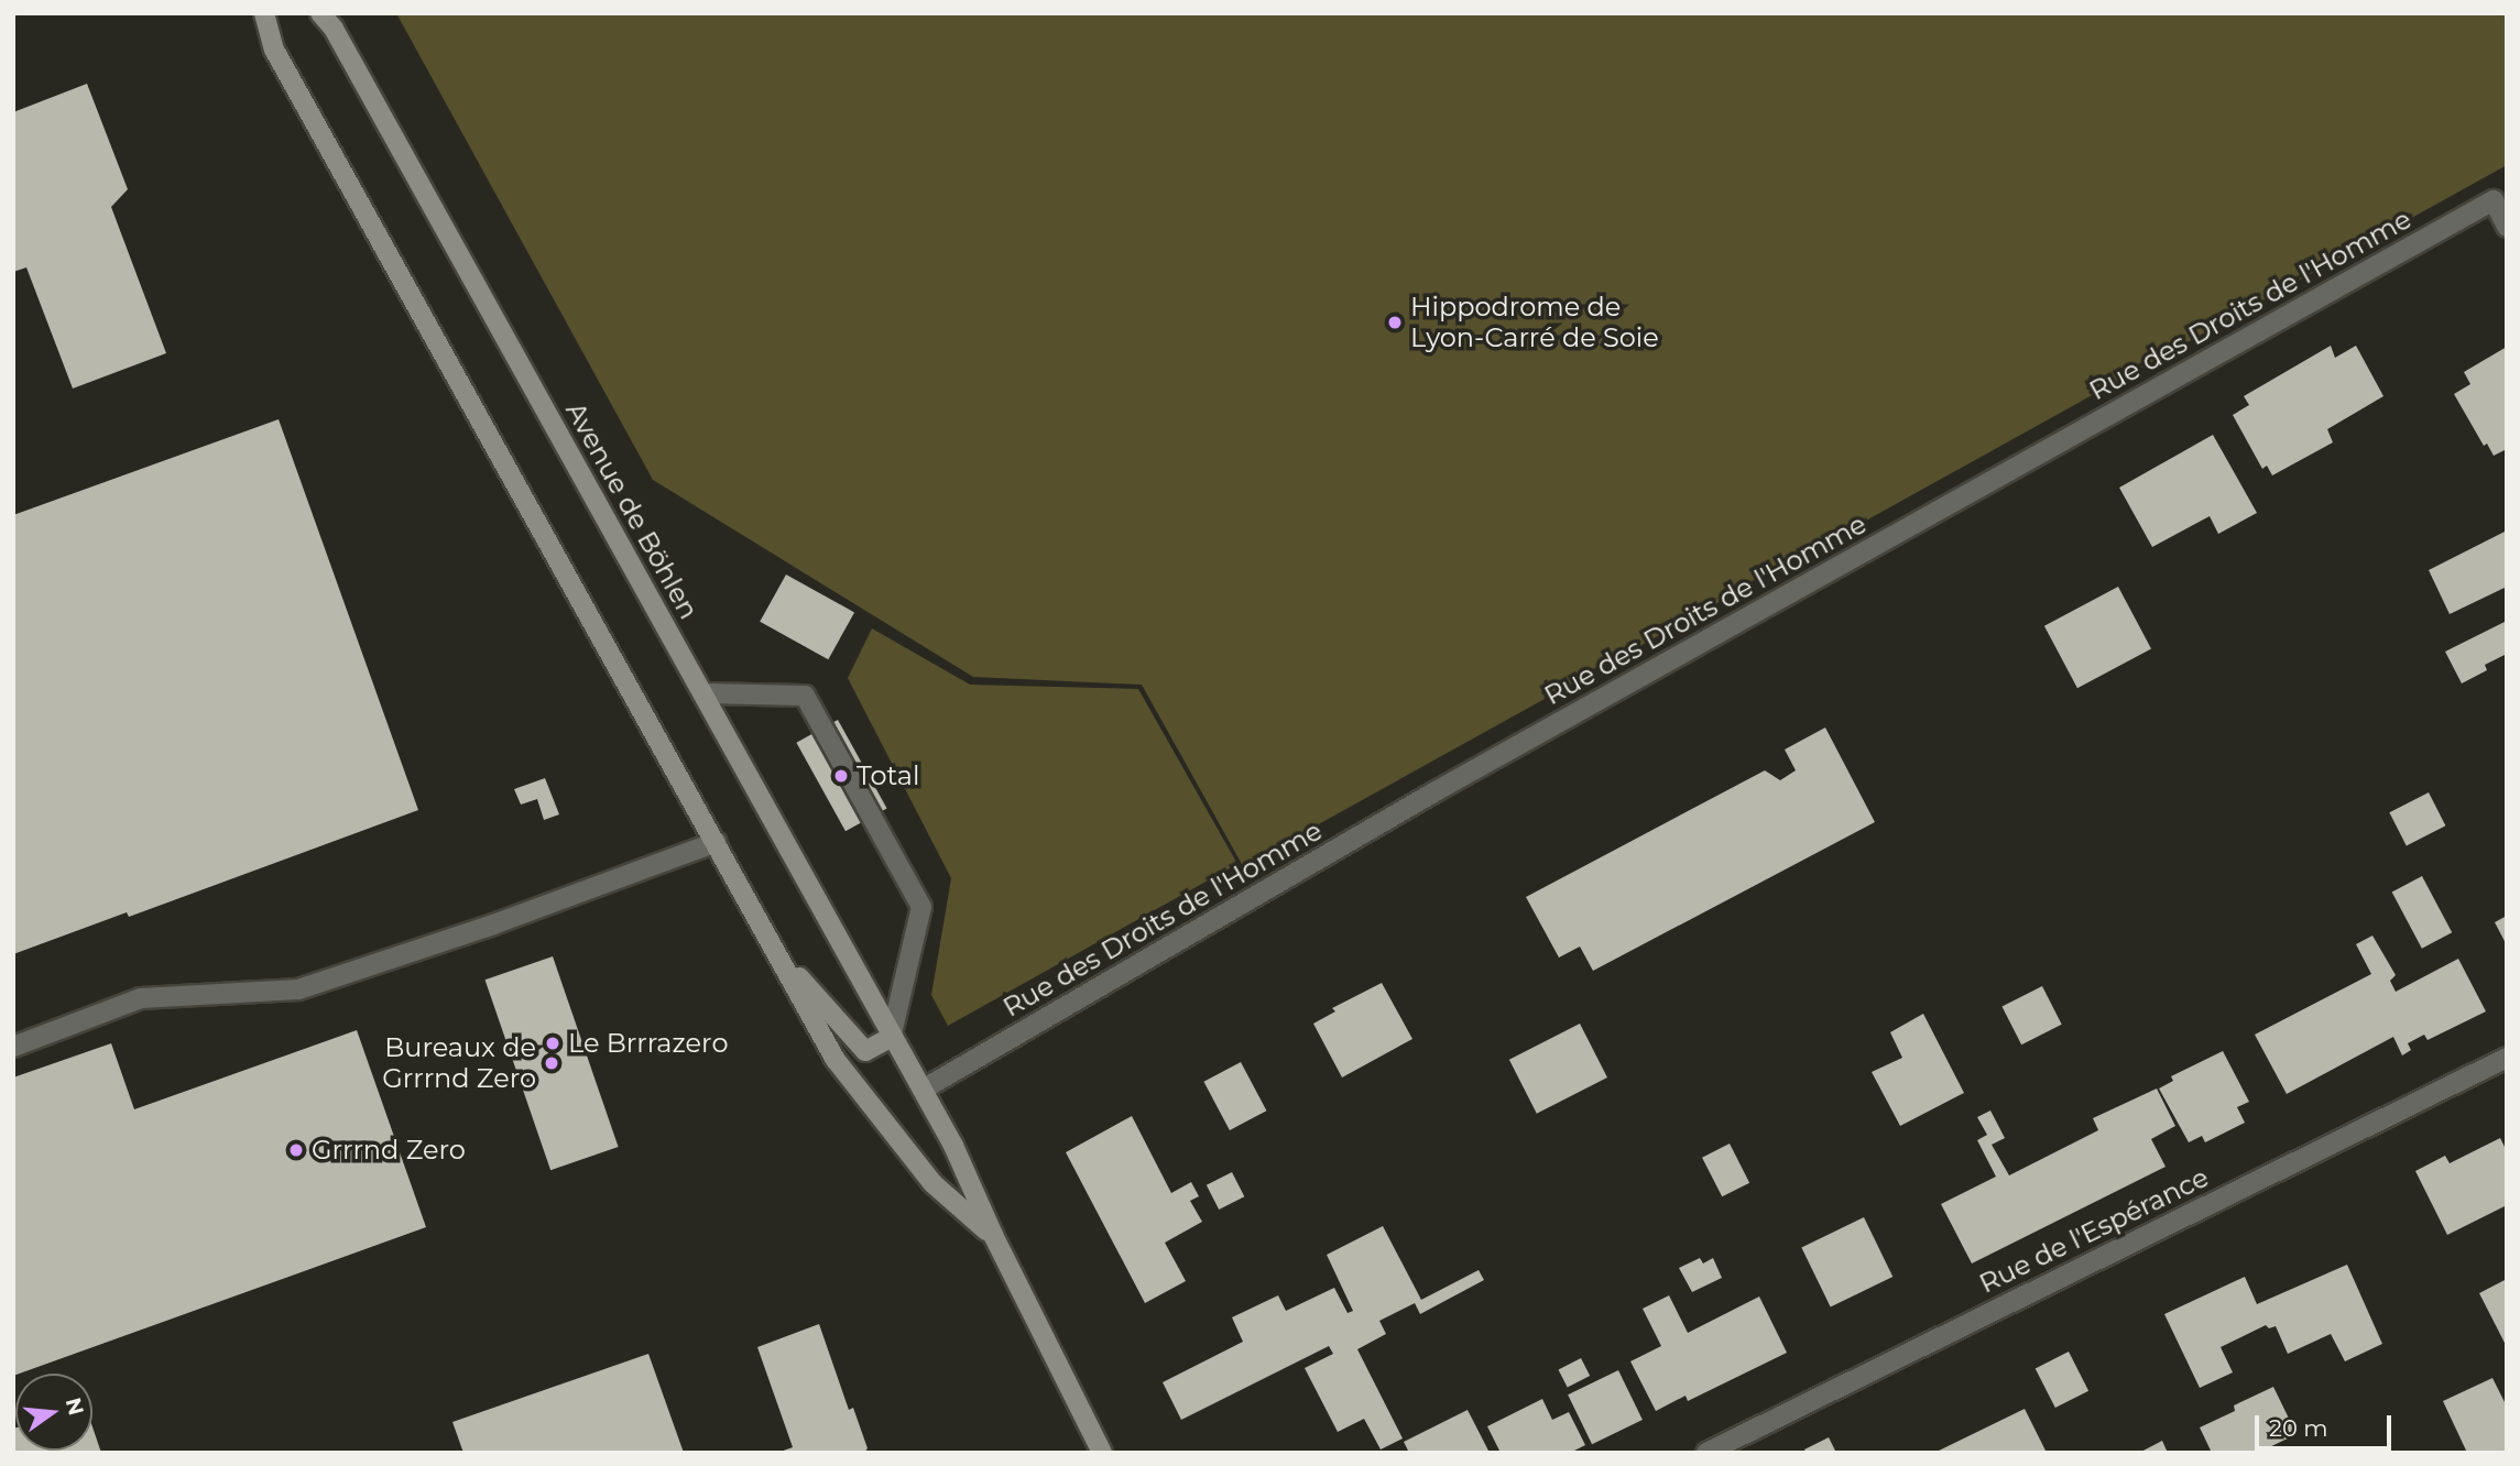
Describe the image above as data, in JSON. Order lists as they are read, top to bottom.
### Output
{
  "streets": {
    "main road": ["Avenue de Böhlen"],
    "street": ["Rue des Droits de l'Homme", "Rue de l'Espérance"]
  },
  "crossings": [
    ["Rue des Droits de l'Homme", "Avenue de Böhlen"]
  ],
  "places": [
    "Hippodrome de Lyon-Carré de Soie",
    "Total",
    "Le Brrrazero",
    "Bureaux de Grrrnd Zero",
    "Grrrnd Zero"
  ],
  "scale_bar": "20 m",
  "north": "right"
}
